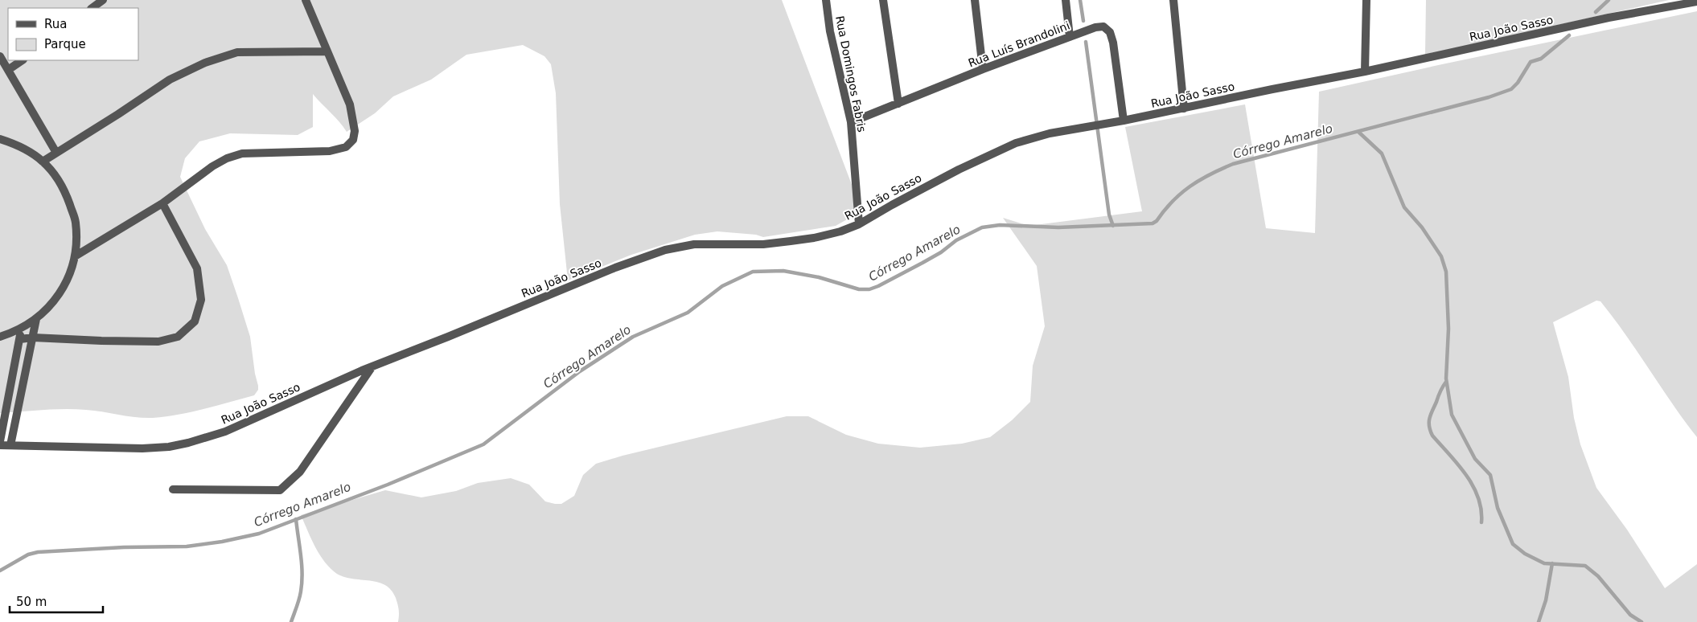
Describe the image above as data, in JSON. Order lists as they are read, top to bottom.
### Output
{
  "streets": {
    "street": ["Rua João Sasso", "Rua Luís Brandolini", "Rua Domingos Fabris"]
  },
  "crossings": [
    ["Rua João Sasso", "Rua Luís Brandolini"],
    ["Rua João Sasso", "Rua Domingos Fabris"],
    ["Rua Luís Brandolini", "Rua Domingos Fabris"]
  ],
  "water": ["Córrego Amarelo"],
  "legend": ["Rua", "Parque"],
  "scale_bar": "50 m"
}
